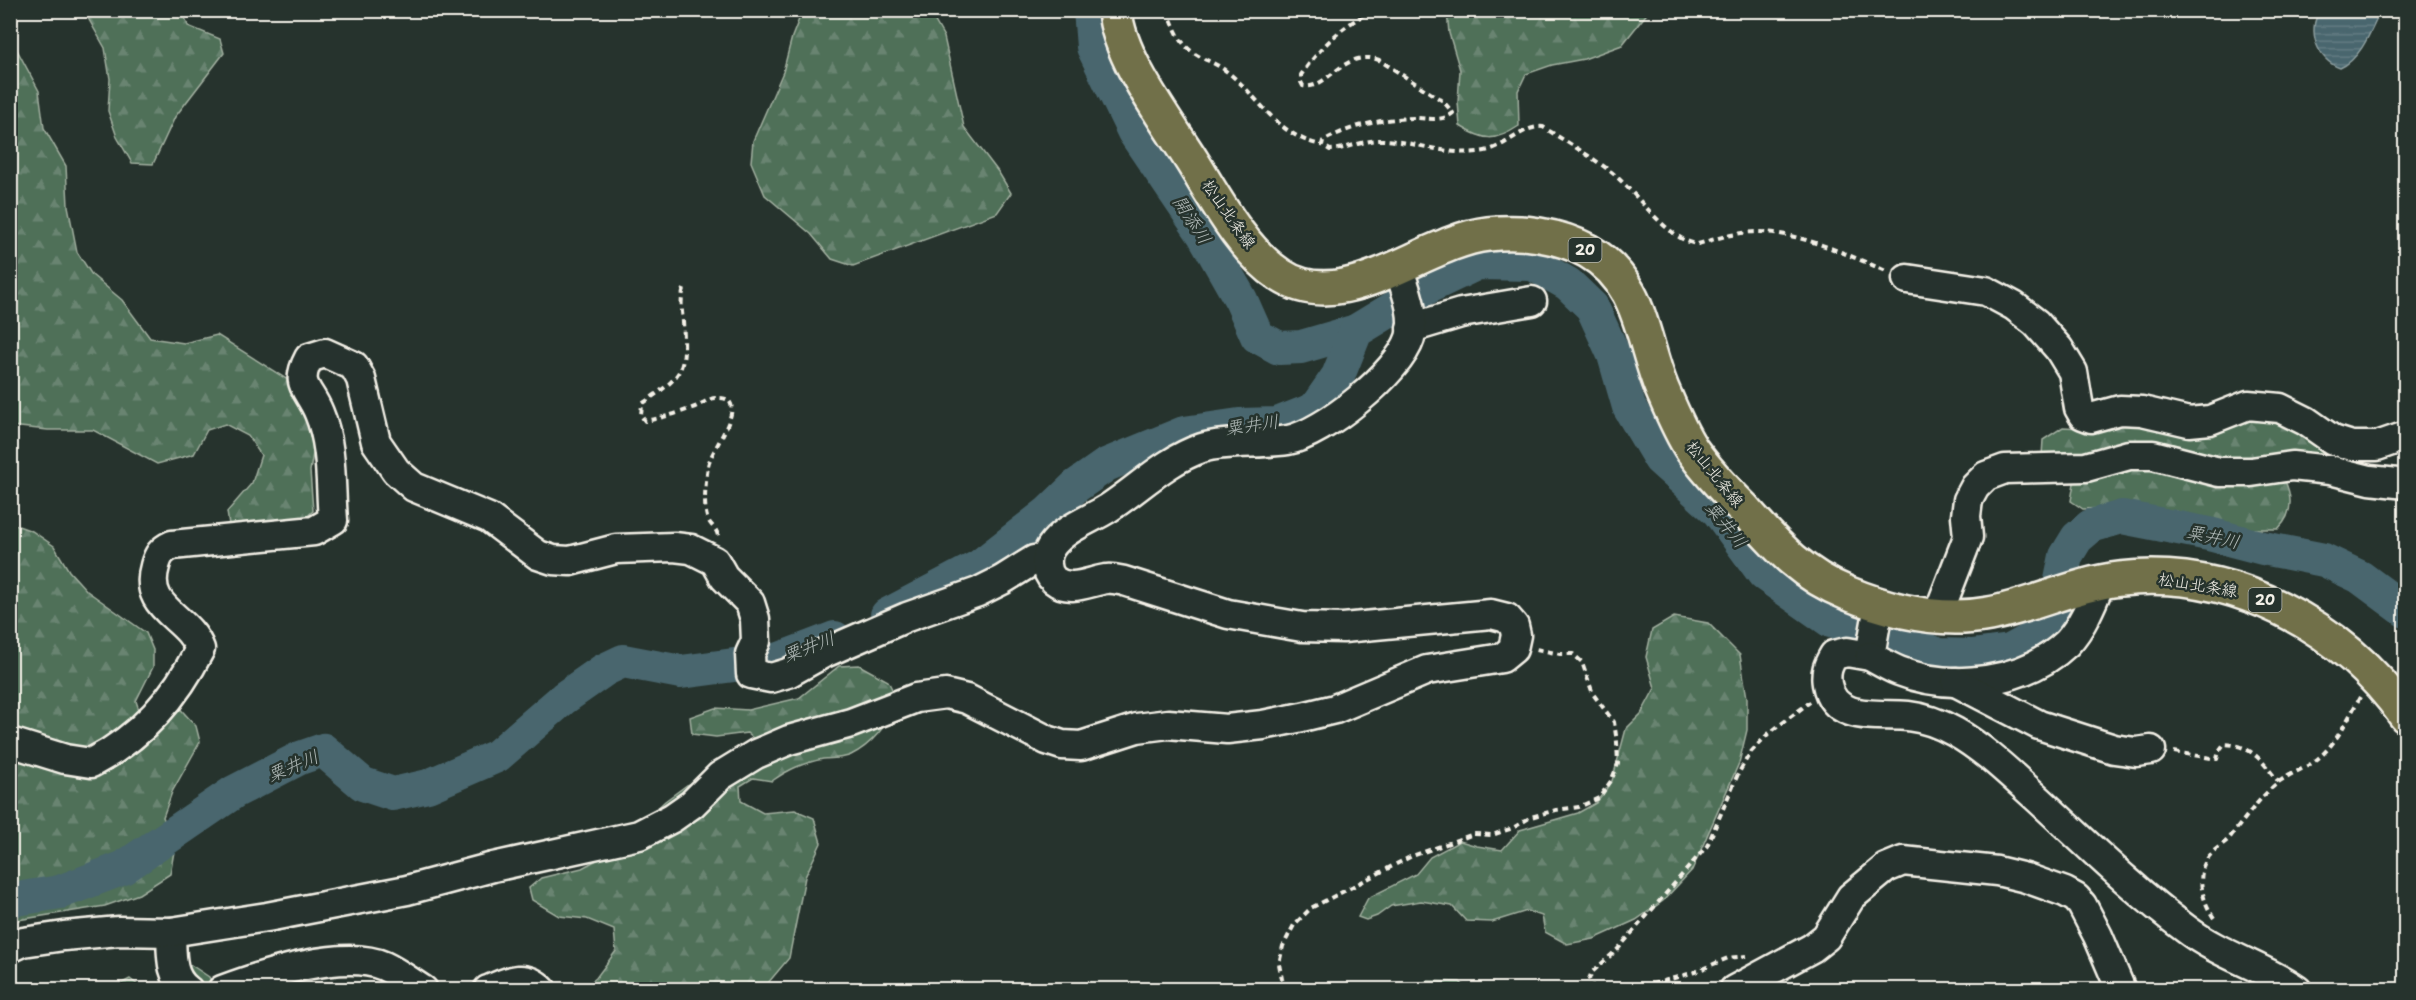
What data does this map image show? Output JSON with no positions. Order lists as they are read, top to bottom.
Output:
{
  "streets": {
    "main road": ["松山北条線", "20"]
  },
  "water": ["開添川", "粟井川"]
}
